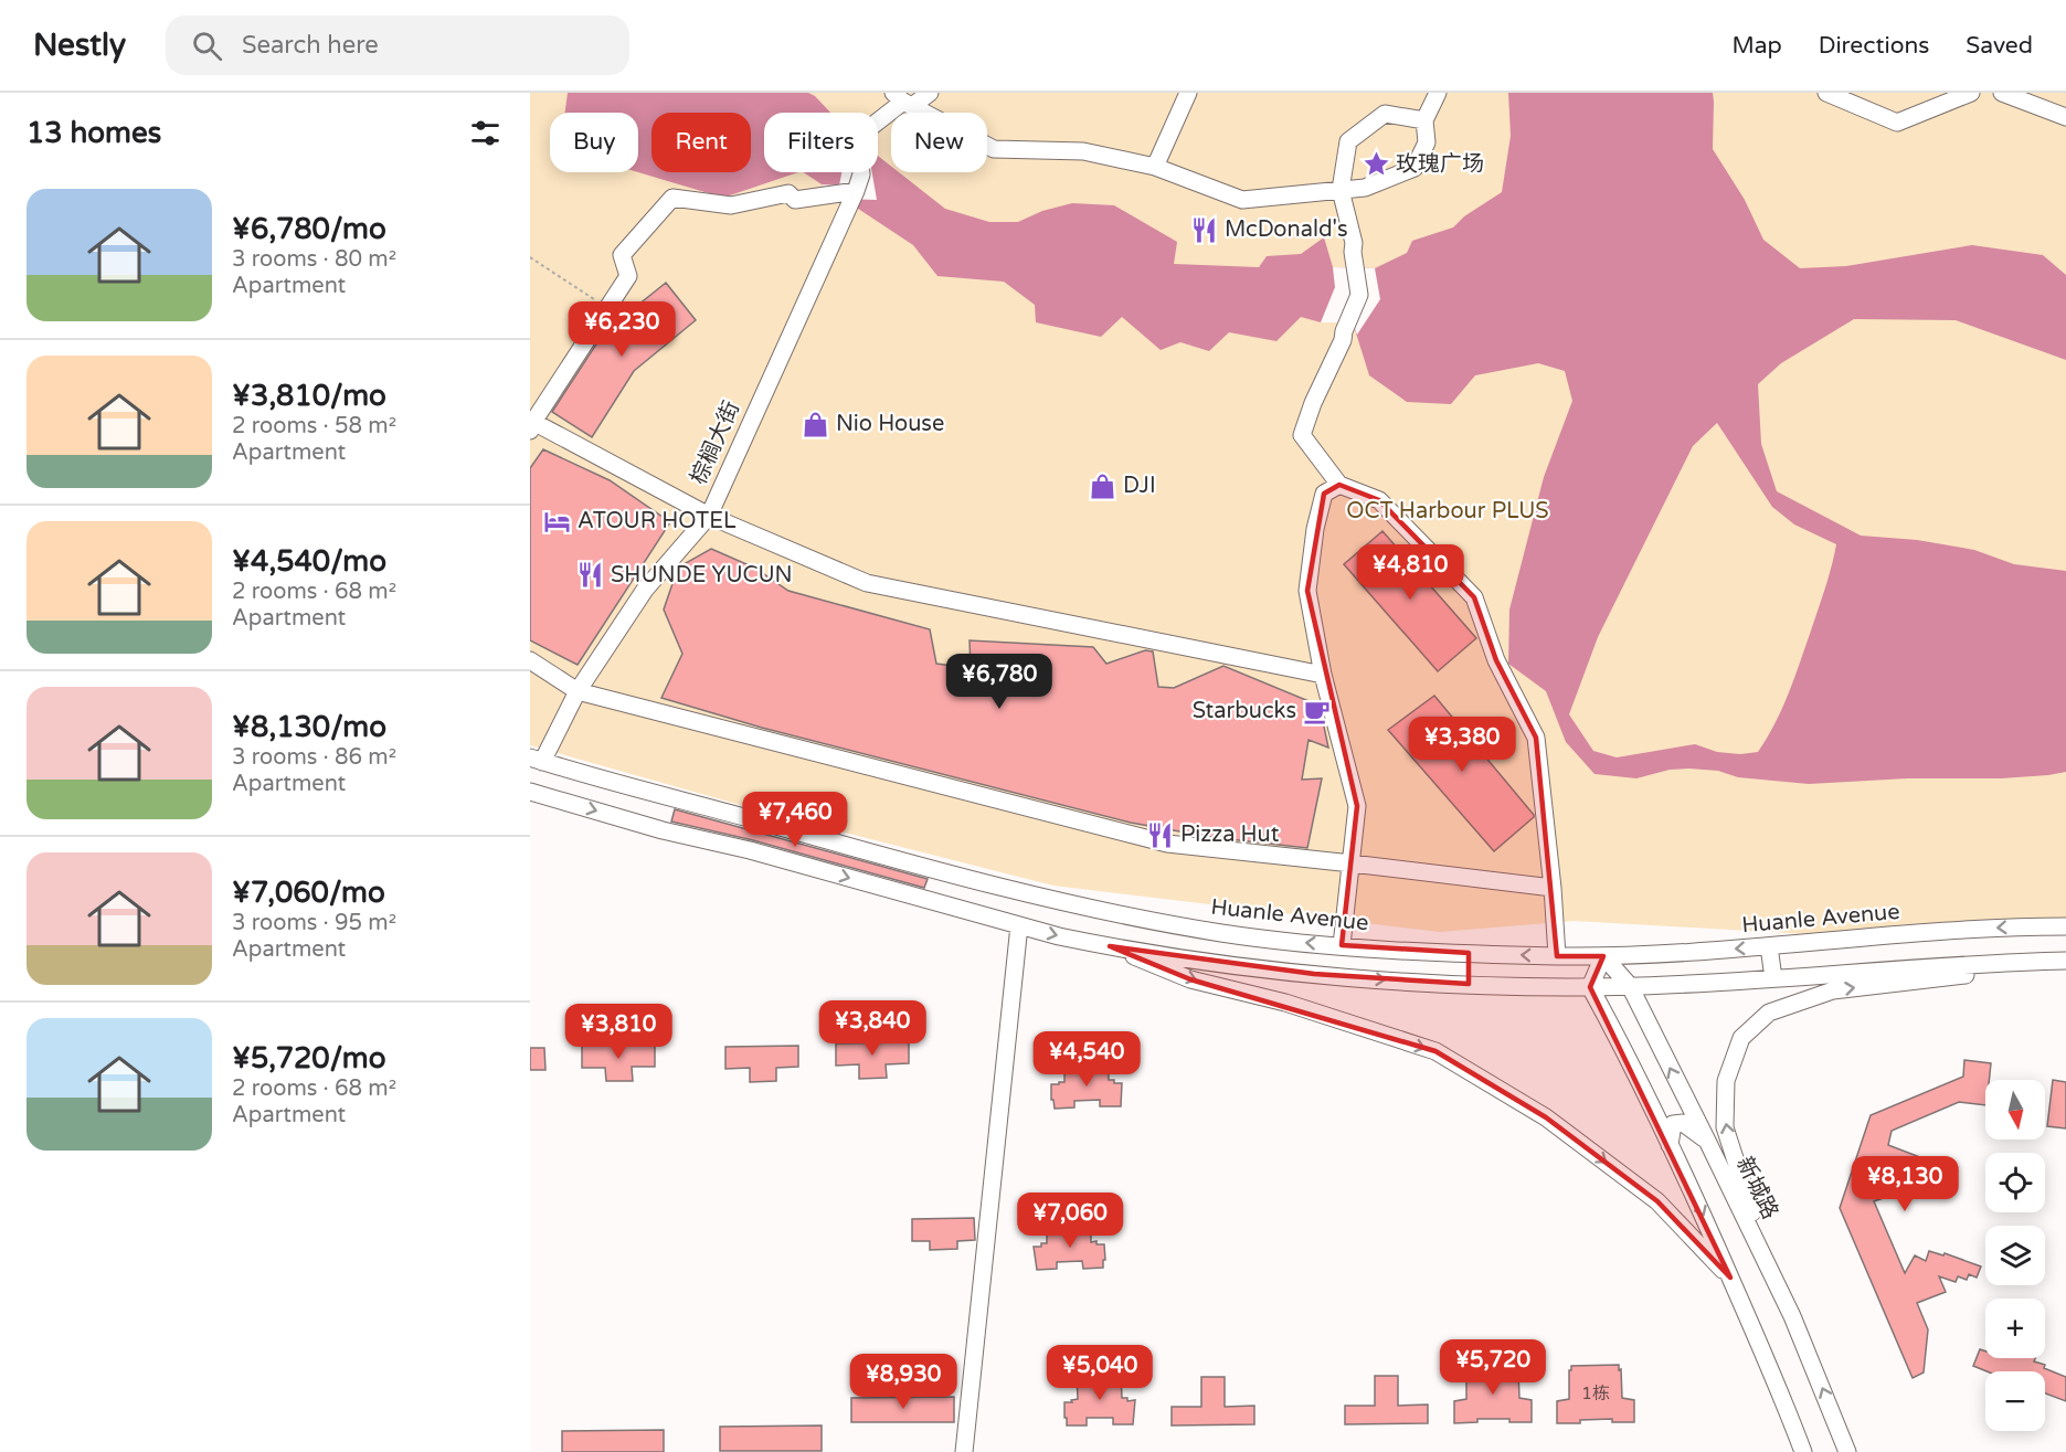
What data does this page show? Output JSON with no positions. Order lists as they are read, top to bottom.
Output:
{
  "streets": {
    "street": ["棕榈大街", "Huanle Avenue", "新城路"]
  },
  "crossings": [
    ["棕榈大街", "Huanle Avenue"],
    ["Huanle Avenue", "新城路"]
  ],
  "parks": ["OCT Harbour PLUS"],
  "places": {
    "place": ["玫瑰广场"],
    "restaurant": ["McDonald's", "SHUNDE YUCUN", "Pizza Hut"],
    "shop": ["Nio House", "DJI"],
    "hotel": ["ATOUR HOTEL"],
    "cafe": ["Starbucks"]
  },
  "house_numbers": ["1栋"],
  "north": "bottom",
  "page": {
    "header": "Nestly",
    "search": "Search here",
    "nav": ["Map", "Directions", "Saved"],
    "heading": "13 homes",
    "chip": [
      "Buy",
      "Rent",
      "Filters",
      "New"
    ],
    "list": [
      {
        "name": "¥6,780/mo",
        "note": "3 rooms · 80 m² · Apartment"
      },
      {
        "name": "¥3,810/mo",
        "note": "2 rooms · 58 m² · Apartment"
      },
      {
        "name": "¥4,540/mo",
        "note": "2 rooms · 68 m² · Apartment"
      },
      {
        "name": "¥8,130/mo",
        "note": "3 rooms · 86 m² · Apartment"
      },
      {
        "name": "¥7,060/mo",
        "note": "3 rooms · 95 m² · Apartment"
      },
      {
        "name": "¥5,720/mo",
        "note": "2 rooms · 68 m² · Apartment"
      }
    ],
    "price": [
      "¥6,230",
      "¥4,810",
      "¥6,780",
      "¥3,380",
      "¥7,460",
      "¥3,840",
      "¥3,810",
      "¥4,540",
      "¥8,130",
      "¥7,060",
      "¥5,720",
      "¥5,040",
      "¥8,930"
    ],
    "map_buttons": ["+", "−"]
  }
}
